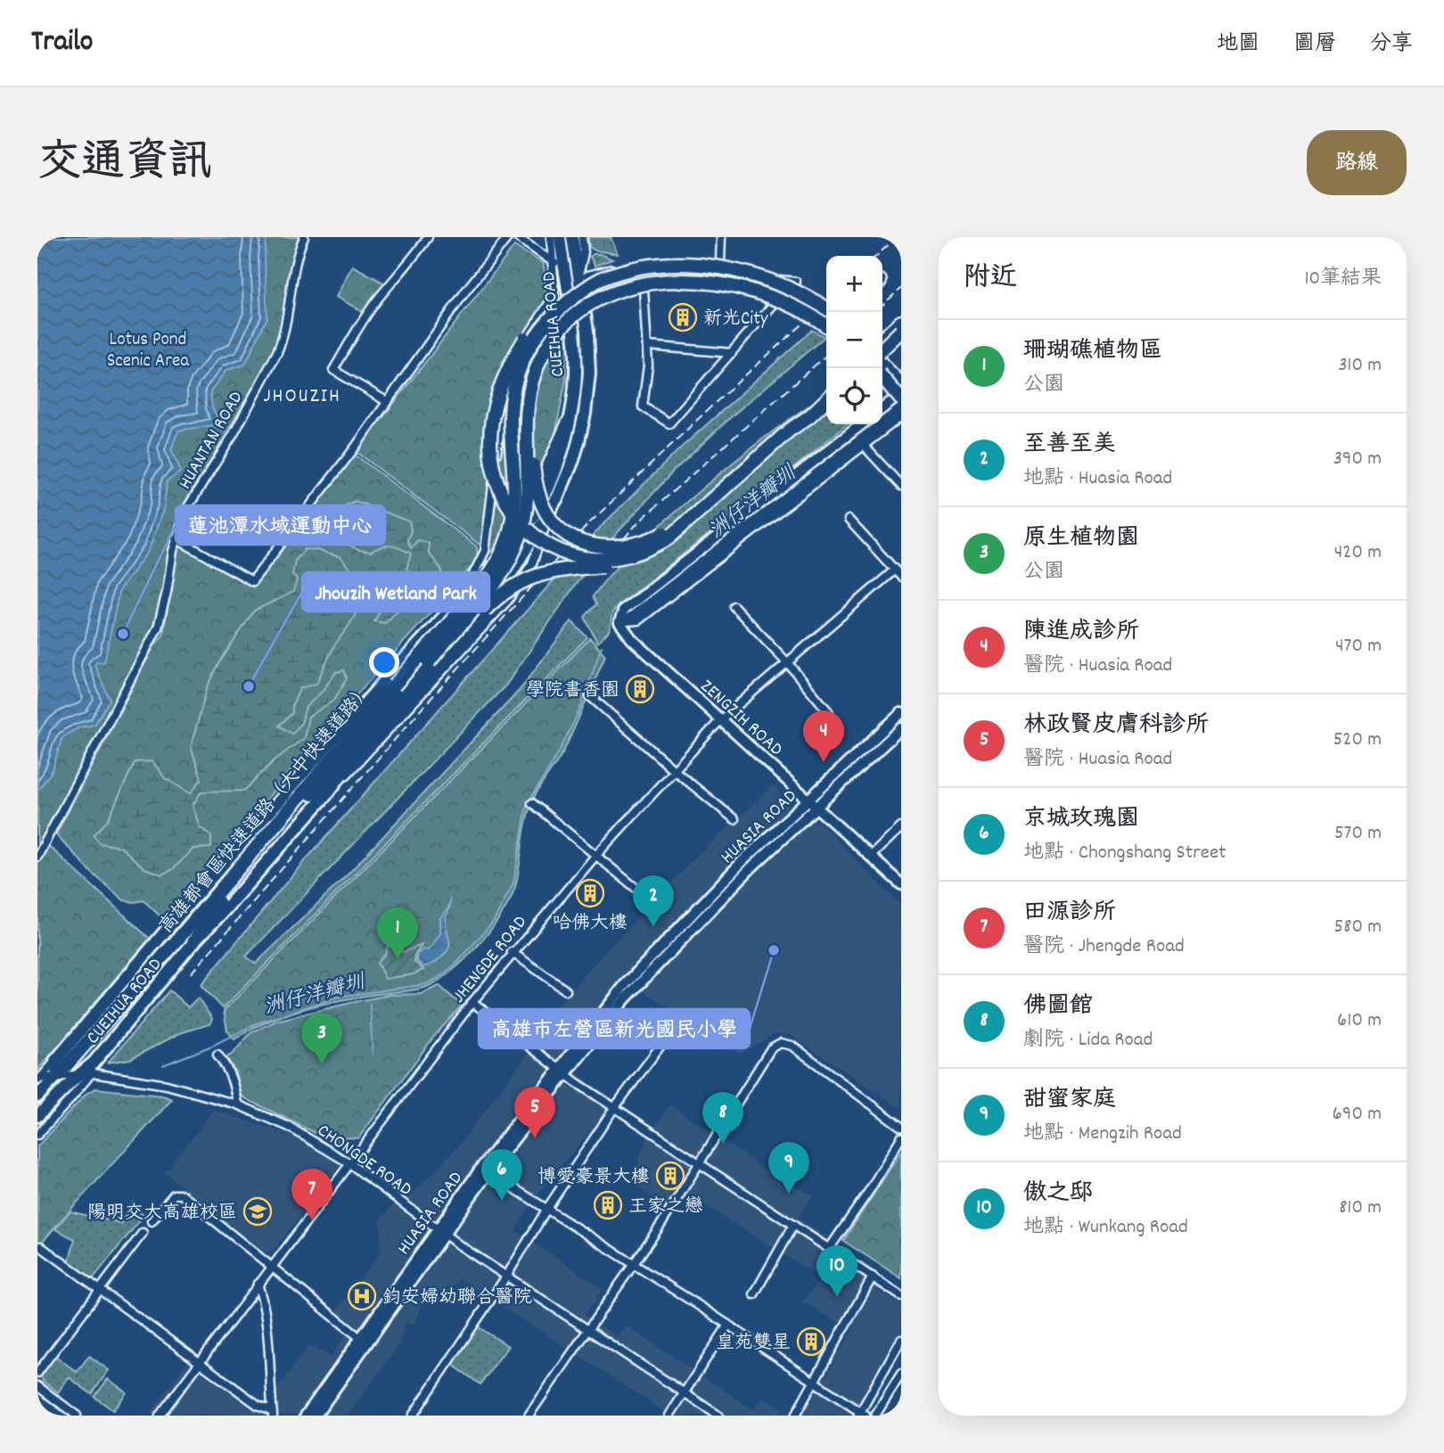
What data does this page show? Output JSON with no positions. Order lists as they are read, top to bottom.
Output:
{
  "streets": {
    "highway": ["高雄都會區快速道路（大中快速道路）"],
    "main road": ["CUEIHUA ROAD"],
    "street": [
      "HUANTAN ROAD",
      "ZENGZIH ROAD",
      "HUASIA ROAD",
      "JHENGDE ROAD",
      "CHONGDE ROAD"
    ]
  },
  "crossings": [
    ["CUEIHUA ROAD", "高雄都會區快速道路（大中快速道路）"],
    ["CUEIHUA ROAD", "CHONGDE ROAD"],
    ["ZENGZIH ROAD", "HUASIA ROAD"],
    ["ZENGZIH ROAD", "JHENGDE ROAD"],
    ["HUASIA ROAD", "CHONGDE ROAD"],
    ["JHENGDE ROAD", "CHONGDE ROAD"]
  ],
  "districts": ["JHOUZIH"],
  "water": ["洲仔洋瓣圳"],
  "parks": ["Lotus Pond Scenic Area"],
  "places": {
    "building": [
      "新光City",
      "學院書香園",
      "哈佛大樓",
      "博愛豪景大樓",
      "王家之戀",
      "皇苑雙星"
    ],
    "other": ["蓮池潭水域運動中心", "Jhouzih Wetland Park", "高雄市左營區新光國民小學"],
    "school or university": ["陽明交大高雄校區"],
    "hospital": ["鈞安婦幼聯合醫院"]
  },
  "page": {
    "header": "Trailo",
    "nav": ["地圖", "圖層", "分享"],
    "title": "交通資訊",
    "buttons": "路線",
    "heading": ["附近", "10筆結果"],
    "map_buttons": ["+", "−"],
    "list": [
      {
        "mark": "1",
        "name": "珊瑚礁植物區",
        "note": "公園",
        "value": "310 m"
      },
      {
        "mark": "2",
        "name": "至善至美",
        "note": "地點 · Huasia Road",
        "value": "390 m"
      },
      {
        "mark": "3",
        "name": "原生植物園",
        "note": "公園",
        "value": "420 m"
      },
      {
        "mark": "4",
        "name": "陳進成診所",
        "note": "醫院 · Huasia Road",
        "value": "470 m"
      },
      {
        "mark": "5",
        "name": "林政賢皮膚科診所",
        "note": "醫院 · Huasia Road",
        "value": "520 m"
      },
      {
        "mark": "6",
        "name": "京城玫瑰園",
        "note": "地點 · Chongshang Street",
        "value": "570 m"
      },
      {
        "mark": "7",
        "name": "田源診所",
        "note": "醫院 · Jhengde Road",
        "value": "580 m"
      },
      {
        "mark": "8",
        "name": "佛圖館",
        "note": "劇院 · Lida Road",
        "value": "610 m"
      },
      {
        "mark": "9",
        "name": "甜蜜家庭",
        "note": "地點 · Mengzih Road",
        "value": "690 m"
      },
      {
        "mark": "10",
        "name": "傲之邸",
        "note": "地點 · Wunkang Road",
        "value": "810 m"
      }
    ],
    "pins": [
      "4",
      "2",
      "1",
      "3",
      "5",
      "8",
      "9",
      "6",
      "7",
      "10"
    ]
  }
}
